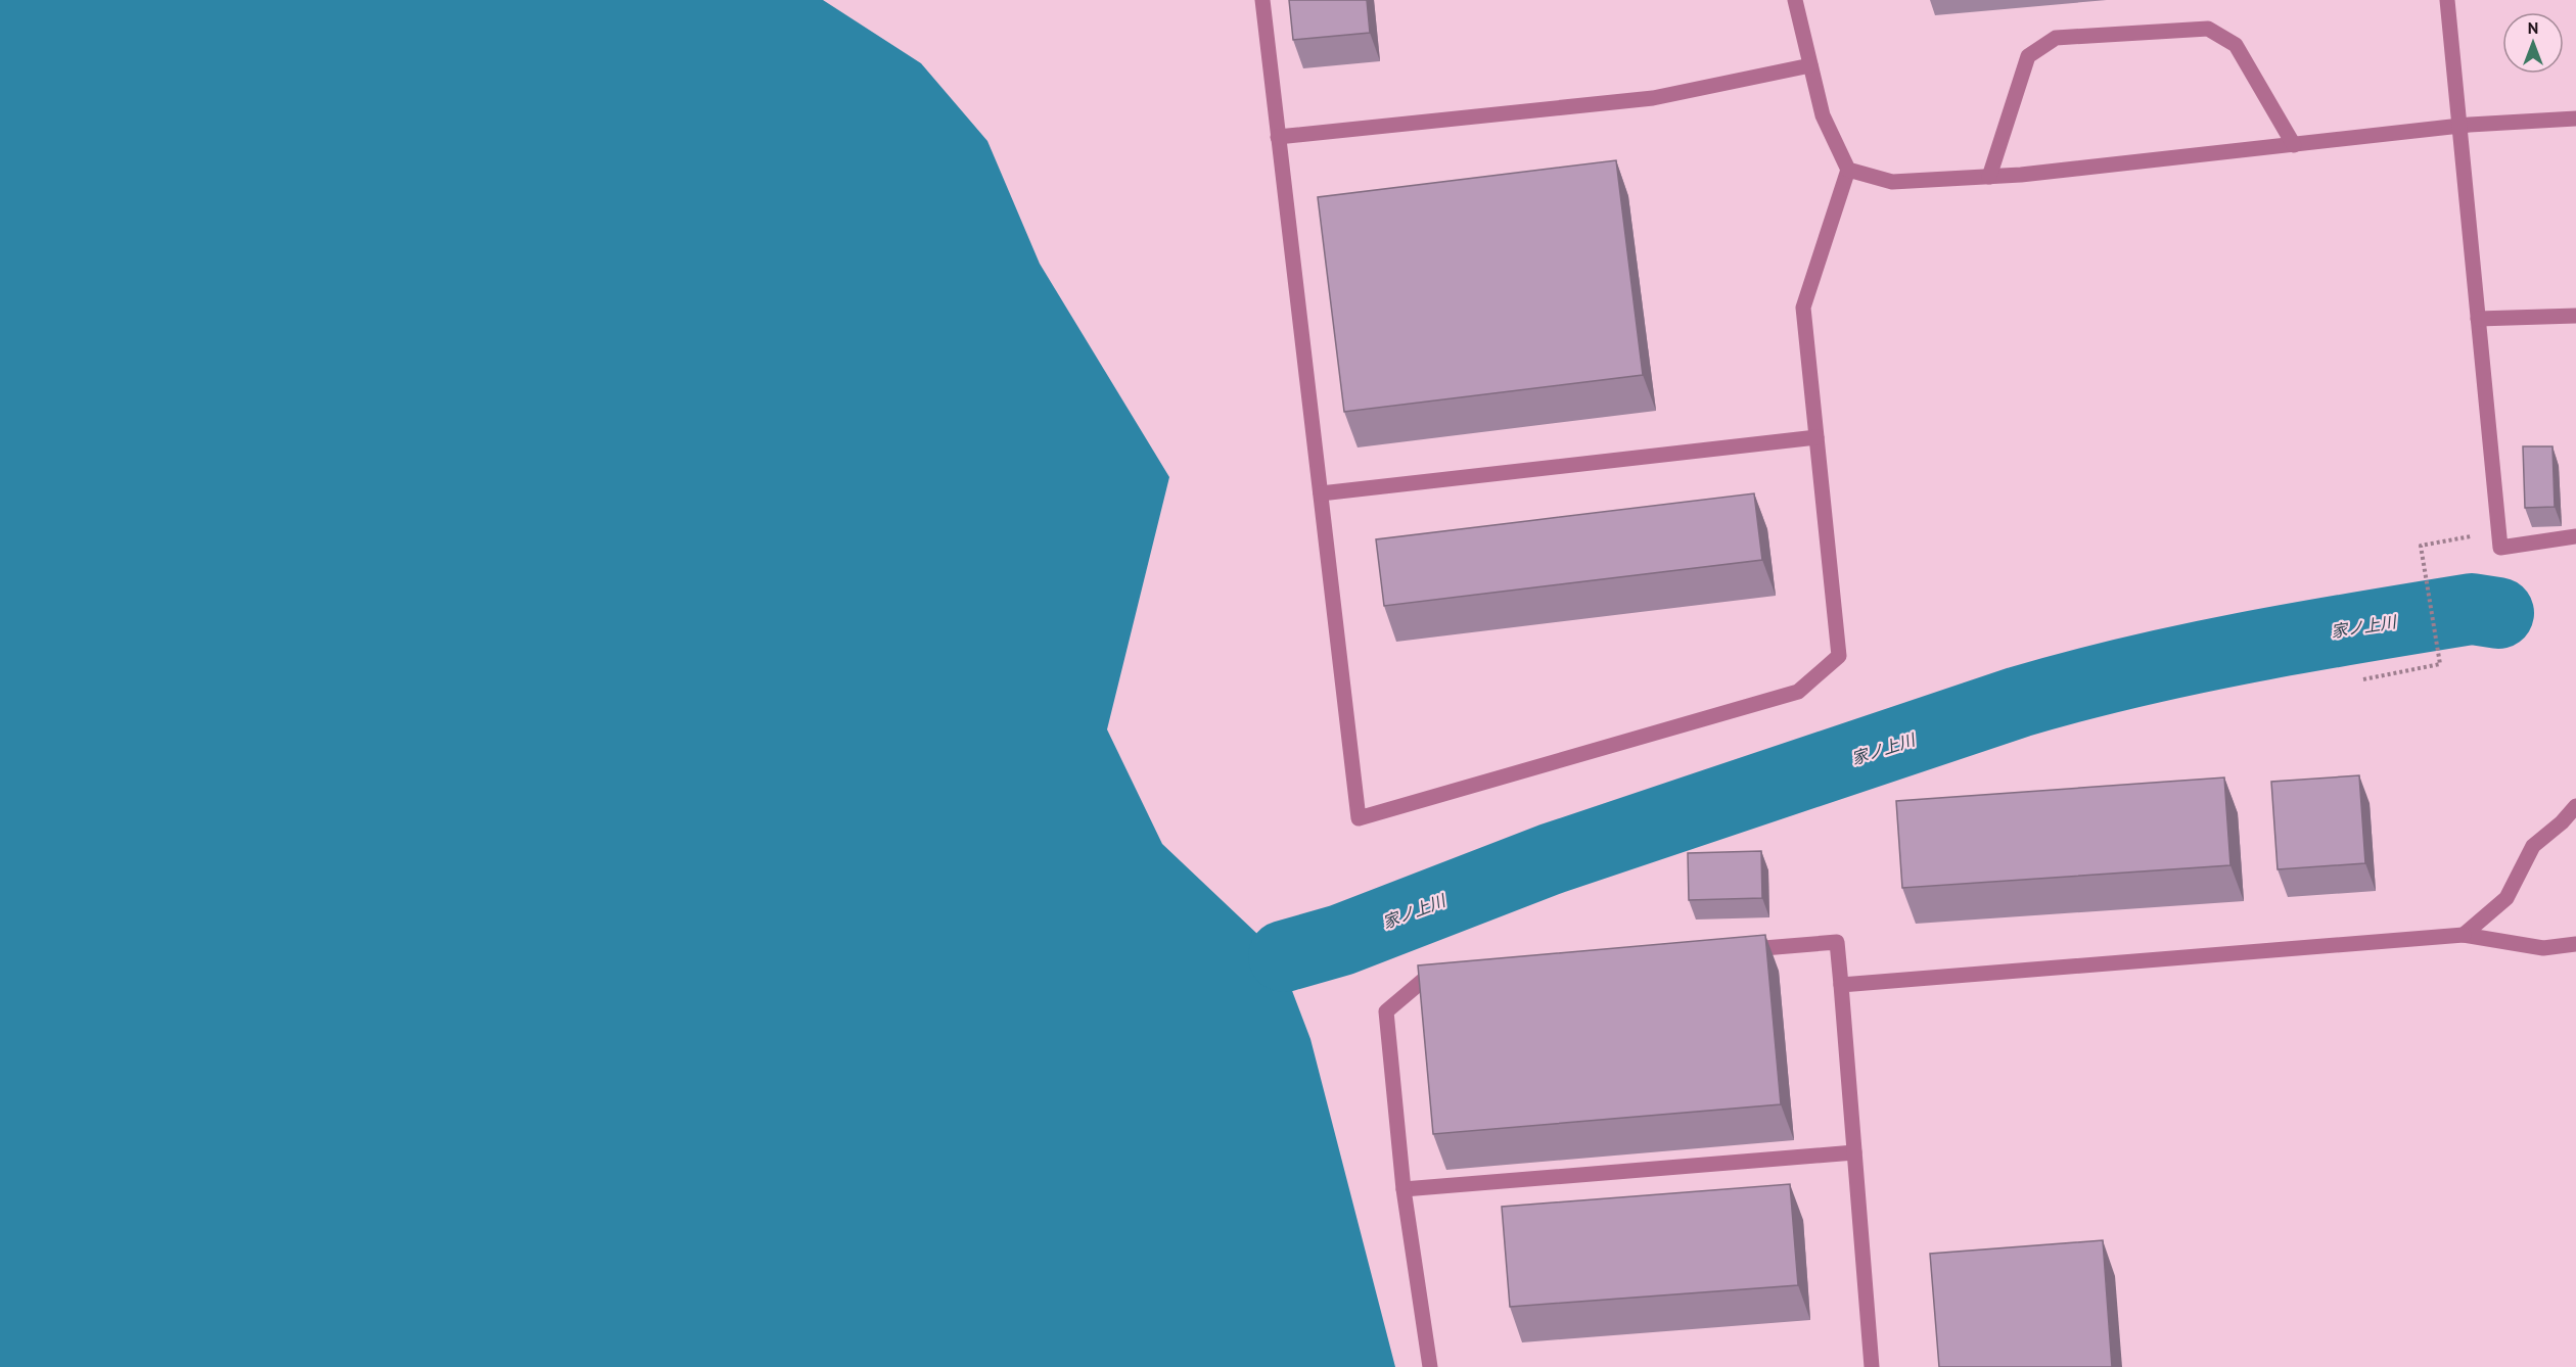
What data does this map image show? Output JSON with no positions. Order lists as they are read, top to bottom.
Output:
{
  "water": ["家ノ上川"],
  "north": "top"
}
